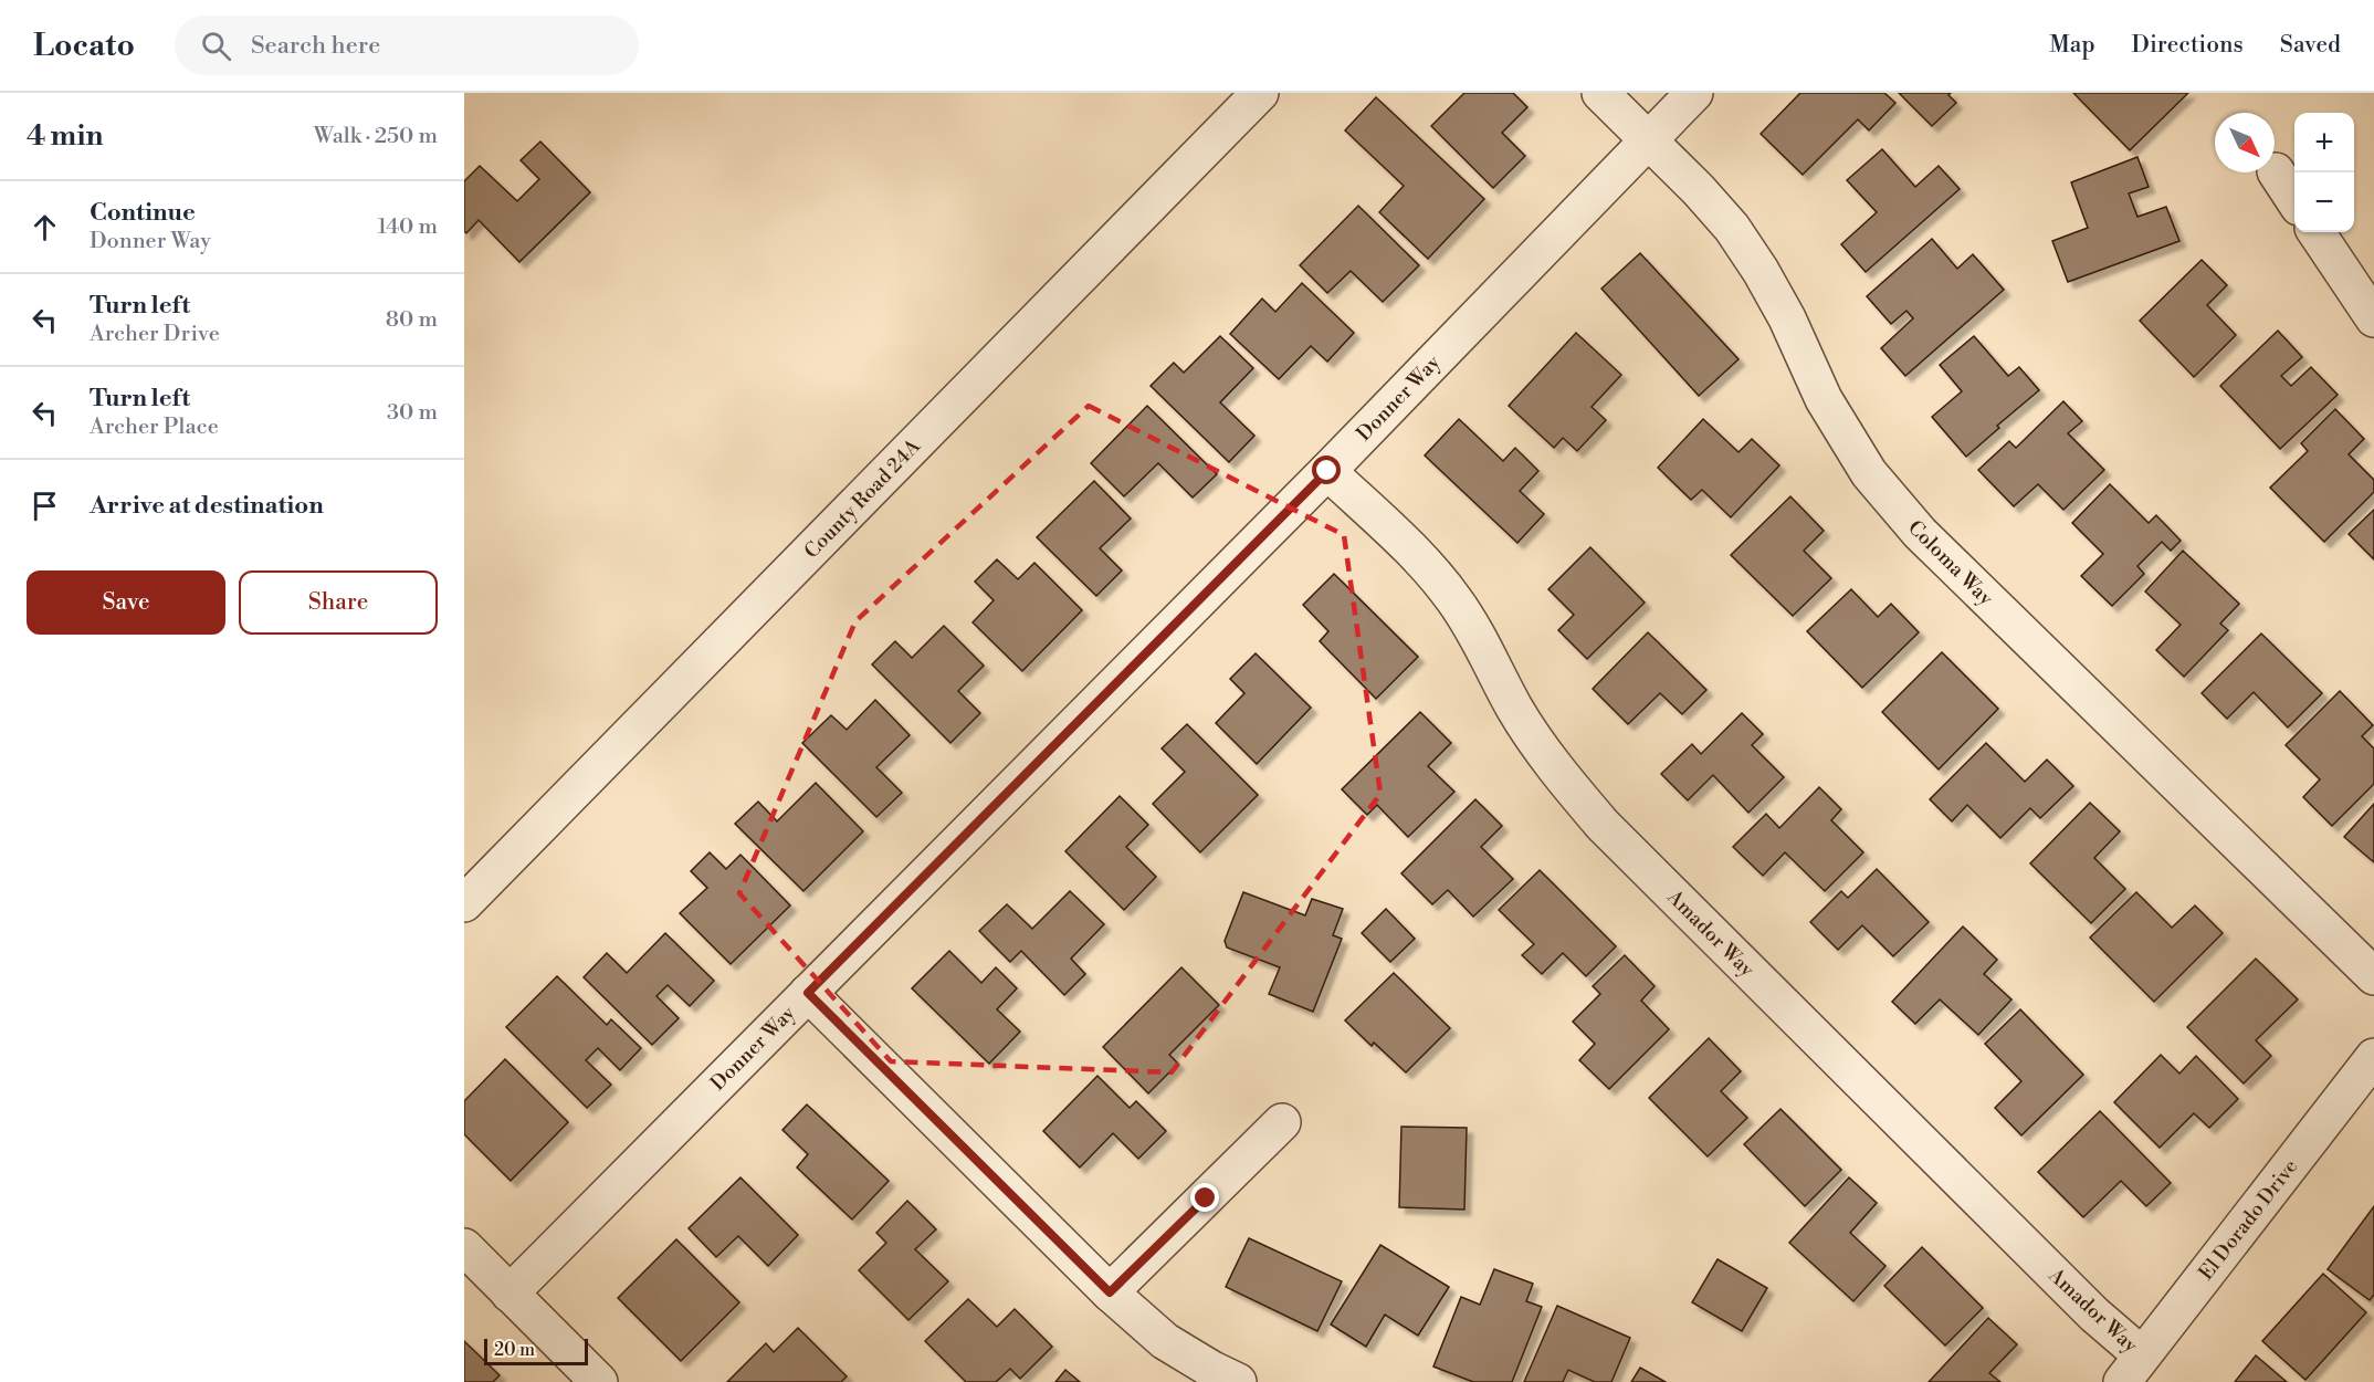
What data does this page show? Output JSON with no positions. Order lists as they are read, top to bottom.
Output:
{
  "streets": {
    "street": [
      "Donner Way",
      "County Road 24A",
      "Coloma Way",
      "Amador Way",
      "El Dorado Drive"
    ]
  },
  "crossings": [
    ["Donner Way", "Coloma Way"],
    ["Donner Way", "Amador Way"],
    ["Amador Way", "El Dorado Drive"]
  ],
  "scale_bar": "20 m",
  "north": "bottom right",
  "page": {
    "header": "Locato",
    "search": "Search here",
    "nav": ["Map", "Directions", "Saved"],
    "heading": ["4 min", "Walk · 250 m"],
    "map_buttons": ["+", "−"],
    "list": [
      ["Continue", "Donner Way", "140 m"],
      ["Turn left", "Archer Drive", "80 m"],
      ["Turn left", "Archer Place", "30 m"],
      "Arrive at destination"
    ],
    "buttons": ["Save", "Share"],
    "scale": "20 m"
  }
}
